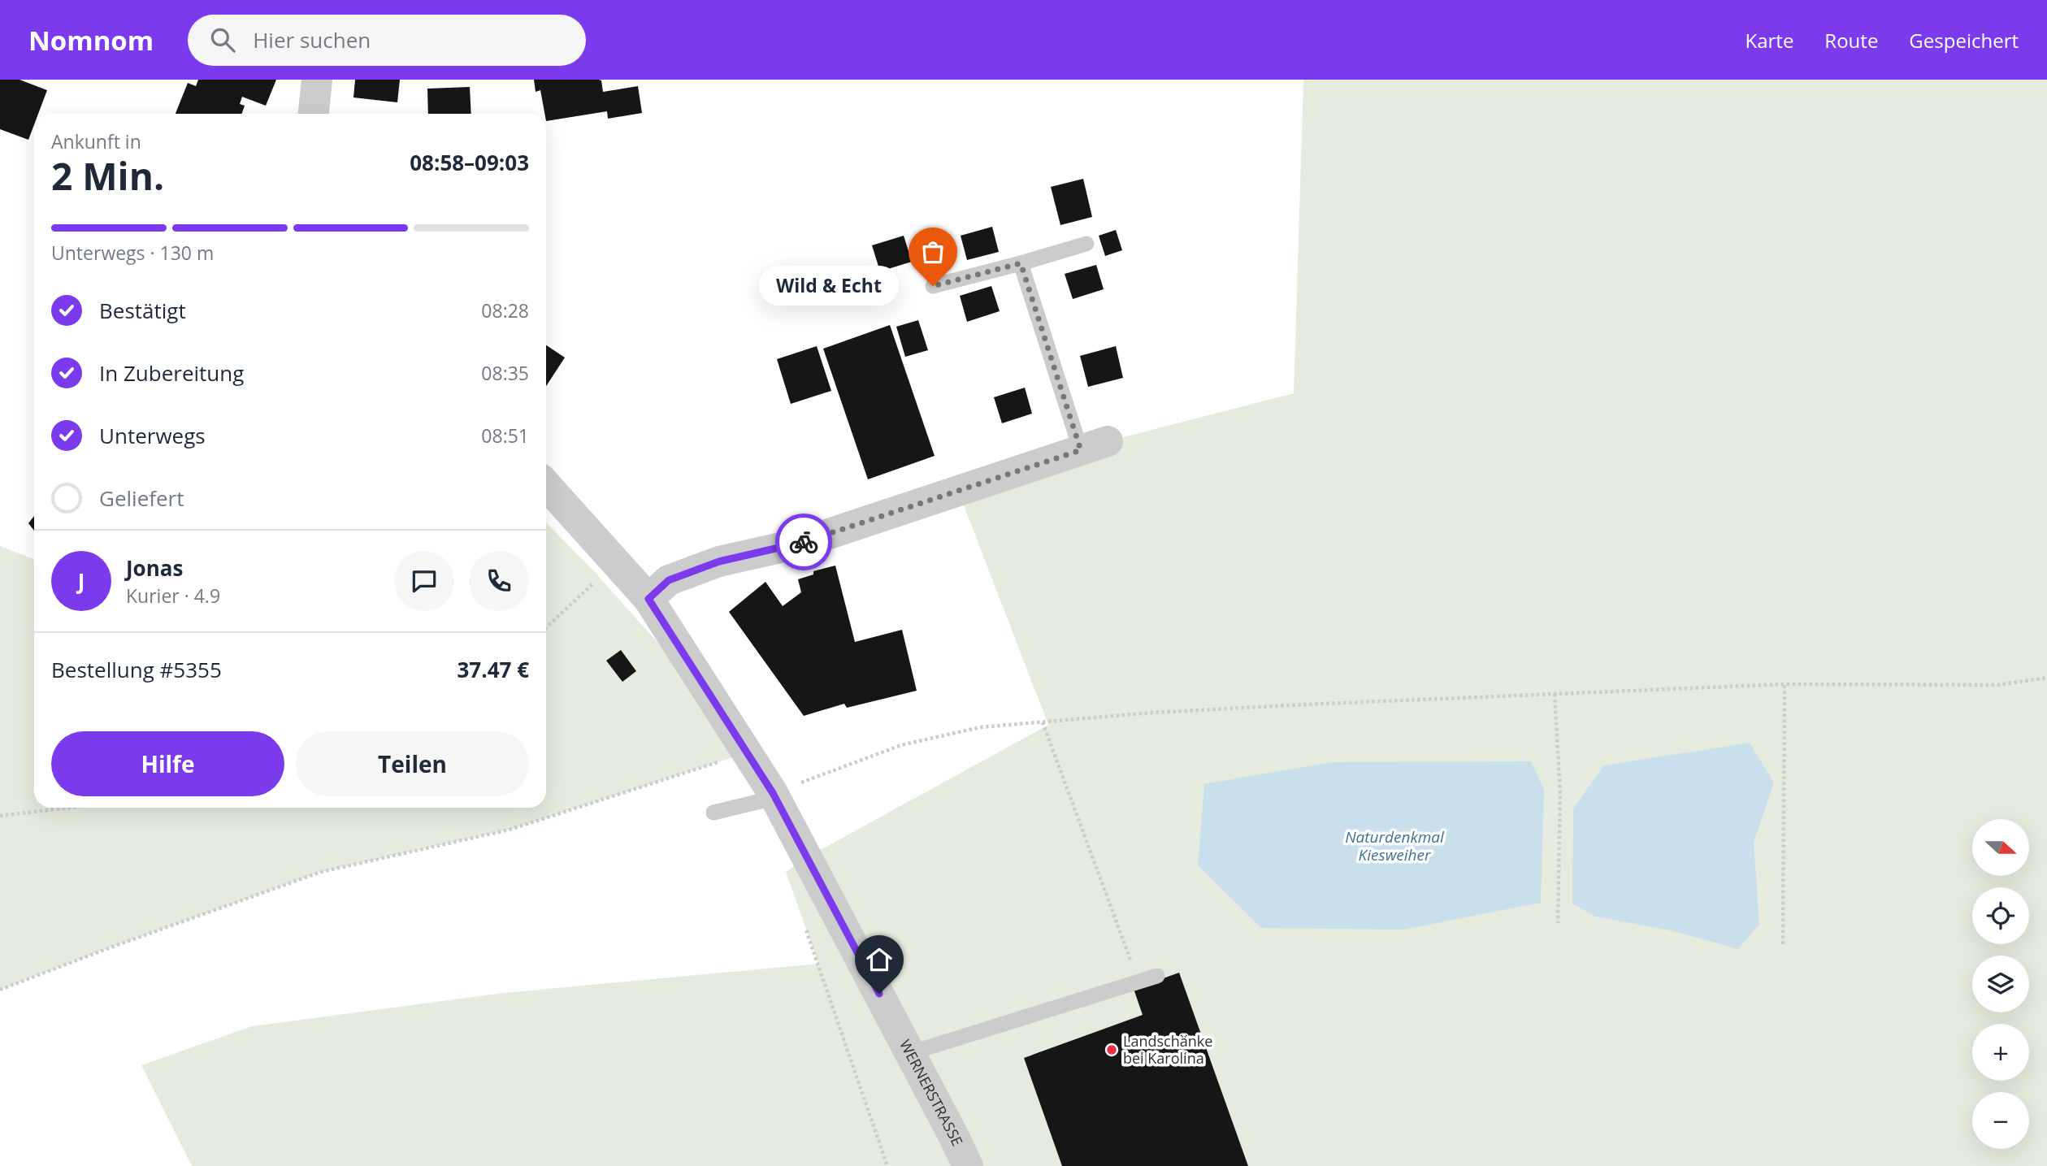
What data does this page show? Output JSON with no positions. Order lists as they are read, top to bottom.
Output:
{
  "streets": {
    "street": ["WERNERSTRASSE"]
  },
  "water": ["Naturdenkmal Kiesweiher"],
  "places": ["Wild & Echt", "Landschänke bei Karolina"],
  "north": "right",
  "page": {
    "header": "Nomnom",
    "search": "Hier suchen",
    "nav": ["Karte", "Route", "Gespeichert"],
    "heading": ["2 Min.", "Ankunft in", "08:58–09:03"],
    "panel": [
      "Jonas",
      "Kurier · 4.9",
      "Bestellung #5355",
      "37.47 €"
    ],
    "bar": "Unterwegs · 130 m",
    "bubble": "Wild & Echt",
    "list": [
      ["Bestätigt", "08:28"],
      ["In Zubereitung", "08:35"],
      ["Unterwegs", "08:51"],
      "Geliefert"
    ],
    "round": "J",
    "buttons": ["Hilfe", "Teilen"],
    "map_buttons": ["+", "−"]
  }
}
